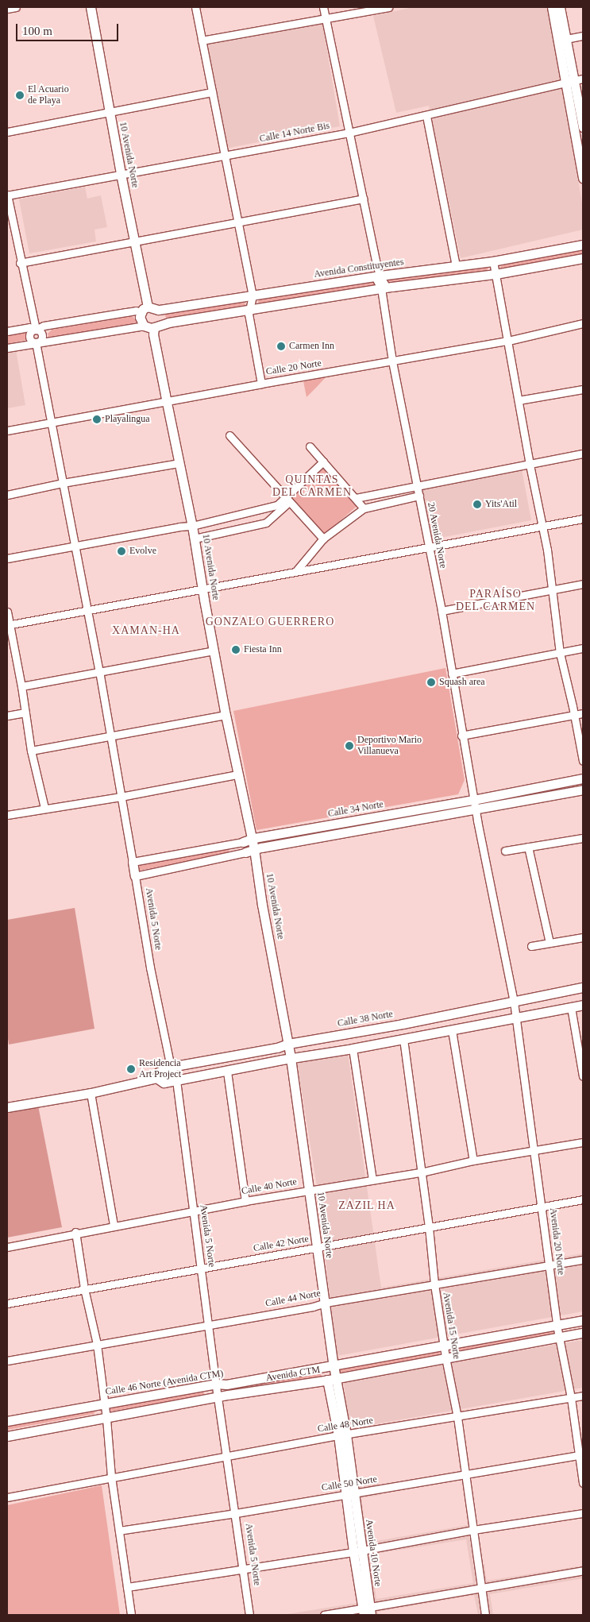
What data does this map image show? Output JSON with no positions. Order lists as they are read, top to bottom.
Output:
{
  "streets": {
    "main road": [
      "10 Avenida Norte",
      "Avenida Constituyentes",
      "Calle 34 Norte",
      "Avenida 5 Norte",
      "Calle 38 Norte",
      "Avenida CTM",
      "Calle 46 Norte (Avenida CTM)",
      "Avenida 10 Norte"
    ],
    "street": [
      "Calle 14 Norte Bis",
      "Calle 20 Norte",
      "20 Avenida Norte",
      "Calle 40 Norte",
      "Avenida 20 Norte",
      "Calle 42 Norte",
      "Calle 44 Norte",
      "Avenida 15 Norte",
      "Calle 48 Norte",
      "Calle 50 Norte"
    ]
  },
  "crossings": [
    ["Calle 14 Norte Bis", "10 Avenida Norte"],
    ["Calle 14 Norte Bis", "20 Avenida Norte"],
    ["10 Avenida Norte", "Avenida Constituyentes"],
    ["10 Avenida Norte", "Calle 20 Norte"],
    ["10 Avenida Norte", "Calle 34 Norte"],
    ["10 Avenida Norte", "Calle 38 Norte"],
    ["10 Avenida Norte", "Calle 40 Norte"],
    ["10 Avenida Norte", "Calle 42 Norte"],
    ["10 Avenida Norte", "Calle 44 Norte"],
    ["10 Avenida Norte", "Avenida CTM"],
    ["10 Avenida Norte", "Calle 46 Norte (Avenida CTM)"],
    ["10 Avenida Norte", "Calle 48 Norte"],
    ["10 Avenida Norte", "Calle 50 Norte"],
    ["10 Avenida Norte", "Avenida 10 Norte"],
    ["Avenida Constituyentes", "20 Avenida Norte"],
    ["Calle 20 Norte", "20 Avenida Norte"],
    ["20 Avenida Norte", "Calle 34 Norte"],
    ["Calle 34 Norte", "Avenida 5 Norte"],
    ["Avenida 5 Norte", "Calle 38 Norte"],
    ["Avenida 5 Norte", "Calle 40 Norte"],
    ["Avenida 5 Norte", "Calle 42 Norte"],
    ["Avenida 5 Norte", "Calle 44 Norte"],
    ["Avenida 5 Norte", "Avenida CTM"],
    ["Avenida 5 Norte", "Calle 46 Norte (Avenida CTM)"],
    ["Avenida 5 Norte", "Calle 48 Norte"],
    ["Avenida 5 Norte", "Calle 50 Norte"],
    ["Calle 38 Norte", "Avenida 20 Norte"],
    ["Calle 38 Norte", "Avenida 15 Norte"],
    ["Calle 40 Norte", "Avenida 20 Norte"],
    ["Calle 40 Norte", "Avenida 15 Norte"],
    ["Avenida 20 Norte", "Calle 42 Norte"],
    ["Avenida 20 Norte", "Calle 44 Norte"],
    ["Avenida 20 Norte", "Avenida CTM"],
    ["Avenida 20 Norte", "Calle 48 Norte"],
    ["Avenida 20 Norte", "Calle 50 Norte"],
    ["Calle 42 Norte", "Avenida 15 Norte"],
    ["Calle 44 Norte", "Avenida 15 Norte"],
    ["Avenida 15 Norte", "Avenida CTM"],
    ["Avenida 15 Norte", "Calle 48 Norte"],
    ["Avenida 15 Norte", "Calle 50 Norte"],
    ["Avenida CTM", "Calle 46 Norte (Avenida CTM)"],
    ["Calle 50 Norte", "Avenida 10 Norte"]
  ],
  "districts": [
    "QUINTAS DEL CARMEN",
    "PARAÍSO DEL CARMEN",
    "GONZALO GUERRERO",
    "XAMAN-HA",
    "ZAZIL HA"
  ],
  "places": [
    "El Acuario de Playa",
    "Carmen Inn",
    "Playalingua",
    "Yits'Atil",
    "Evolve",
    "Fiesta Inn",
    "Squash area",
    "Deportivo Mario Villanueva",
    "Residencia Art Project"
  ],
  "scale_bar": "100 m"
}
